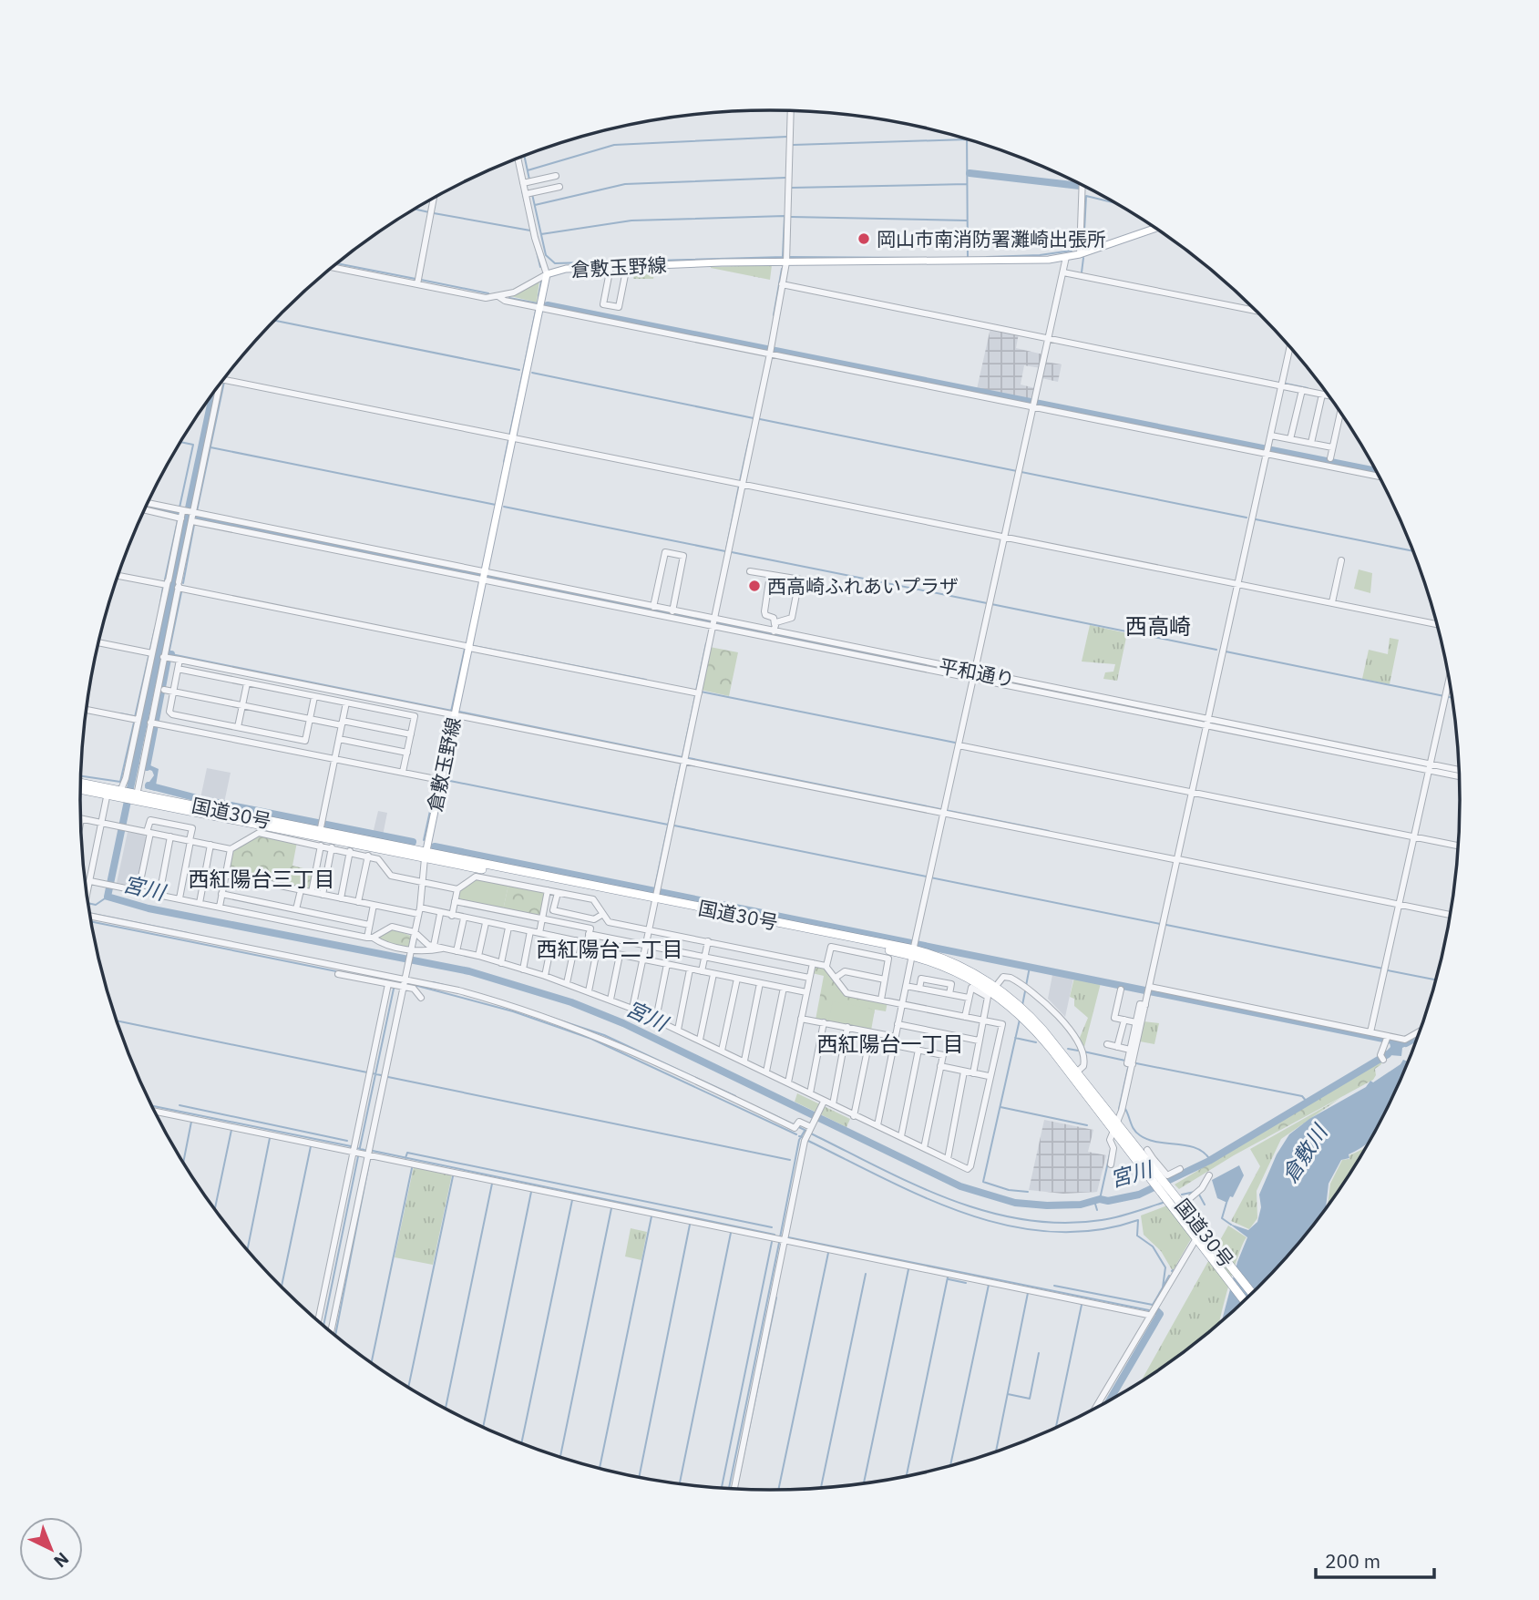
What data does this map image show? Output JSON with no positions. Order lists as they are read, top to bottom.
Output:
{
  "streets": {
    "highway": ["国道30号"],
    "main road": ["倉敷玉野線"],
    "street": ["平和通り"]
  },
  "crossings": [
    ["倉敷玉野線", "平和通り"],
    ["倉敷玉野線", "国道30号"]
  ],
  "districts": [
    "西高崎",
    "西紅陽台三丁目",
    "西紅陽台二丁目",
    "西紅陽台一丁目"
  ],
  "water": ["宮川", "倉敷川"],
  "places": ["岡山市南消防署灘崎出張所", "西高崎ふれあいプラザ"],
  "scale_bar": "200 m",
  "north": "bottom right"
}
